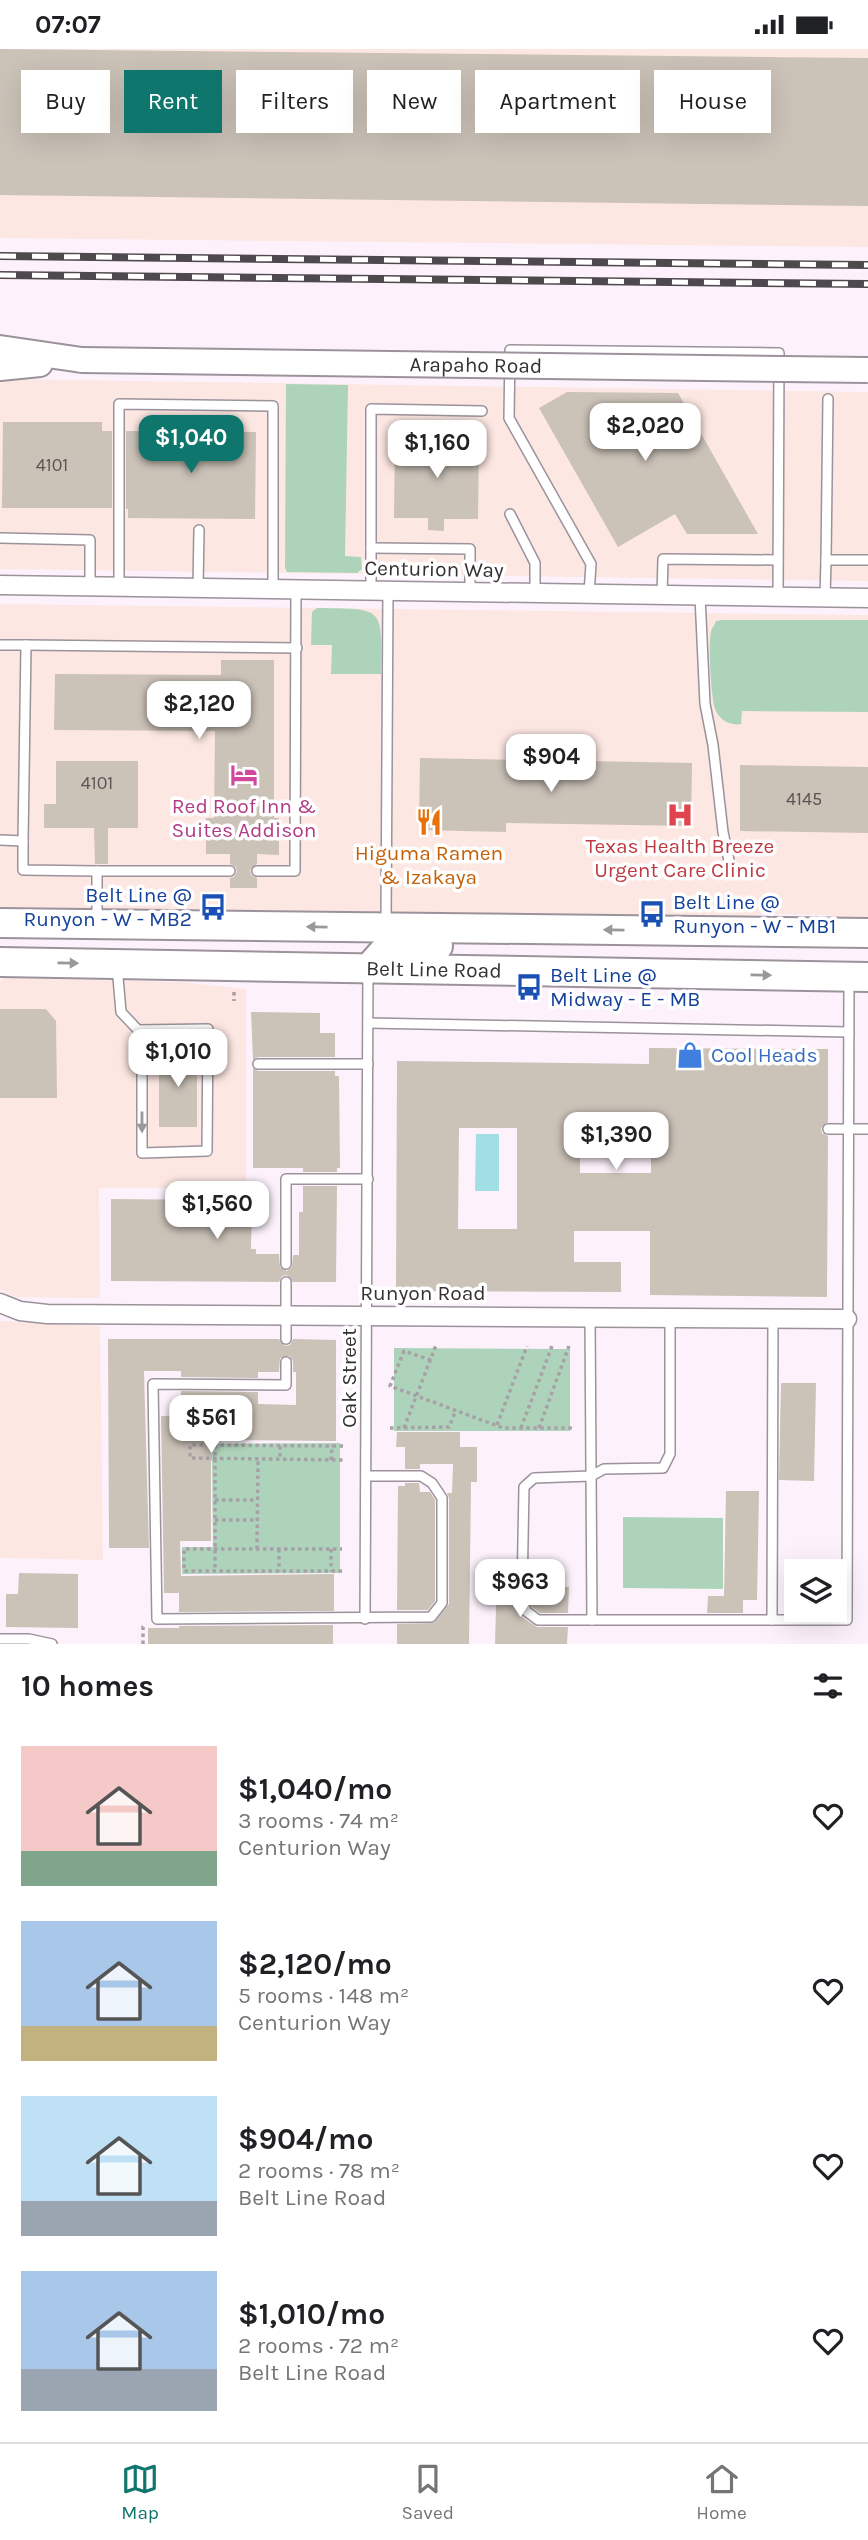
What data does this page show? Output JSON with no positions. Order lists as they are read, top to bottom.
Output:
{
  "streets": {
    "main road": ["Arapaho Road", "Belt Line Road"],
    "street": ["Centurion Way", "Runyon Road"],
    "lane": ["Oak Street"]
  },
  "crossings": [
    ["Belt Line Road", "Oak Street"],
    ["Runyon Road", "Oak Street"]
  ],
  "places": {
    "hotel": ["Red Roof Inn & Suites Addison"],
    "hospital": ["Texas Health Breeze Urgent Care Clinic"],
    "restaurant": ["Higuma Ramen & Izakaya"],
    "bus stop": ["Belt Line @ Runyon - W - MB2", "Belt Line @ Runyon - W - MB1", "Belt Line @ Midway - E - MB"],
    "shop": ["Cool Heads"]
  },
  "house_numbers": ["4101", "4101", "4145"],
  "page": {
    "status": "07:07",
    "chip": [
      "Buy",
      "Rent",
      "Filters",
      "New",
      "Apartment",
      "House"
    ],
    "price": [
      "$2,020",
      "$1,040",
      "$1,160",
      "$2,120",
      "$904",
      "$1,010",
      "$1,390",
      "$1,560",
      "$561",
      "$963"
    ],
    "heading": "10 homes",
    "list": [
      {
        "name": "$1,040/mo",
        "note": "3 rooms · 74 m² · Centurion Way"
      },
      {
        "name": "$2,120/mo",
        "note": "5 rooms · 148 m² · Centurion Way"
      },
      {
        "name": "$904/mo",
        "note": "2 rooms · 78 m² · Belt Line Road"
      },
      {
        "name": "$1,010/mo",
        "note": "2 rooms · 72 m² · Belt Line Road"
      }
    ],
    "tabs": ["Map", "Saved", "Home"]
  }
}
